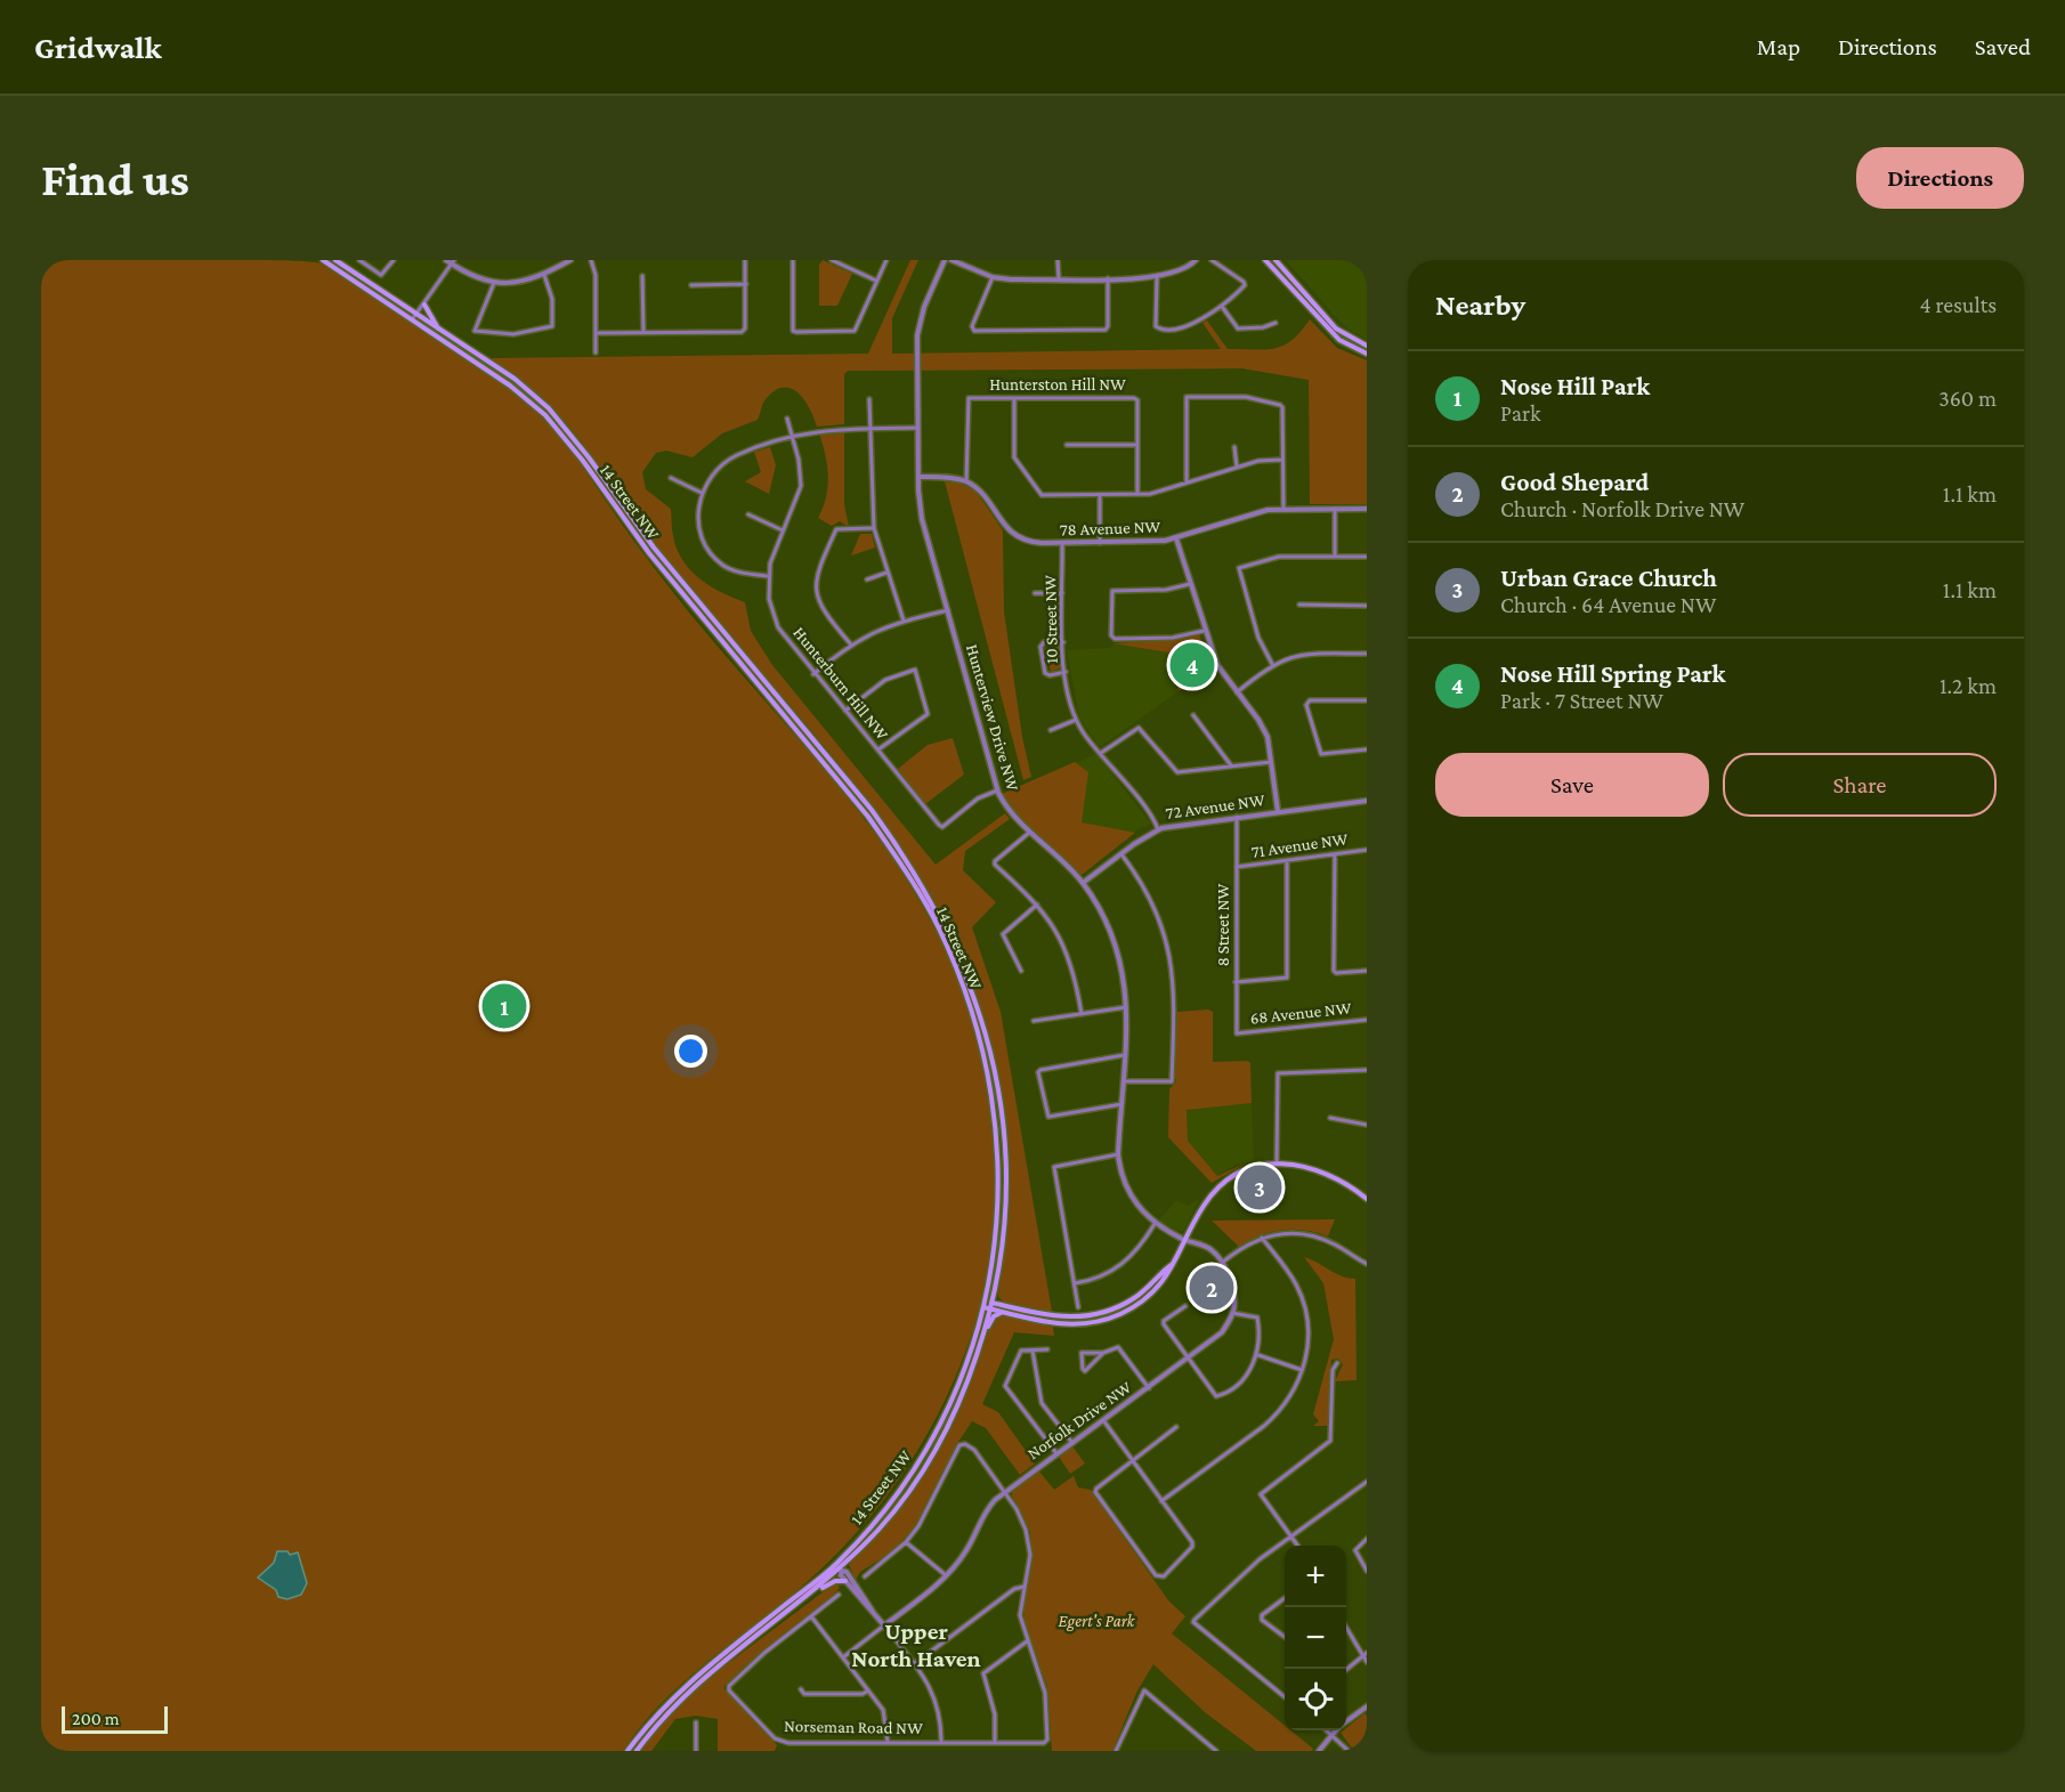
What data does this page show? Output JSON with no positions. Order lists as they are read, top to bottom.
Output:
{
  "streets": {
    "main road": ["14 Street NW"],
    "street": [
      "Hunterston Hill NW",
      "78 Avenue NW",
      "10 Street NW",
      "Hunterburn Hill NW",
      "Hunterview Drive NW",
      "72 Avenue NW",
      "71 Avenue NW",
      "8 Street NW",
      "68 Avenue NW",
      "Norfolk Drive NW",
      "Norseman Road NW"
    ]
  },
  "crossings": [
    ["Hunterston Hill NW", "78 Avenue NW"],
    ["78 Avenue NW", "10 Street NW"],
    ["10 Street NW", "72 Avenue NW"],
    ["Hunterburn Hill NW", "Hunterview Drive NW"],
    ["Hunterview Drive NW", "72 Avenue NW"],
    ["72 Avenue NW", "8 Street NW"],
    ["71 Avenue NW", "8 Street NW"],
    ["8 Street NW", "68 Avenue NW"]
  ],
  "districts": ["Upper North Haven"],
  "parks": ["Egert's Park"],
  "scale_bar": "200 m",
  "page": {
    "header": "Gridwalk",
    "nav": ["Map", "Directions", "Saved"],
    "buttons": [
      "Directions",
      ["Save", "Share"]
    ],
    "title": "Find us",
    "heading": ["Nearby", "4 results"],
    "list": [
      {
        "mark": "1",
        "name": "Nose Hill Park",
        "note": "Park",
        "value": "360 m"
      },
      {
        "mark": "2",
        "name": "Good Shepard",
        "note": "Church · Norfolk Drive NW",
        "value": "1.1 km"
      },
      {
        "mark": "3",
        "name": "Urban Grace Church",
        "note": "Church · 64 Avenue NW",
        "value": "1.1 km"
      },
      {
        "mark": "4",
        "name": "Nose Hill Spring Park",
        "note": "Park · 7 Street NW",
        "value": "1.2 km"
      }
    ],
    "pins": [
      "4",
      "1",
      "3",
      "2"
    ],
    "map_buttons": ["+", "−"],
    "scale": "200 m"
  }
}
